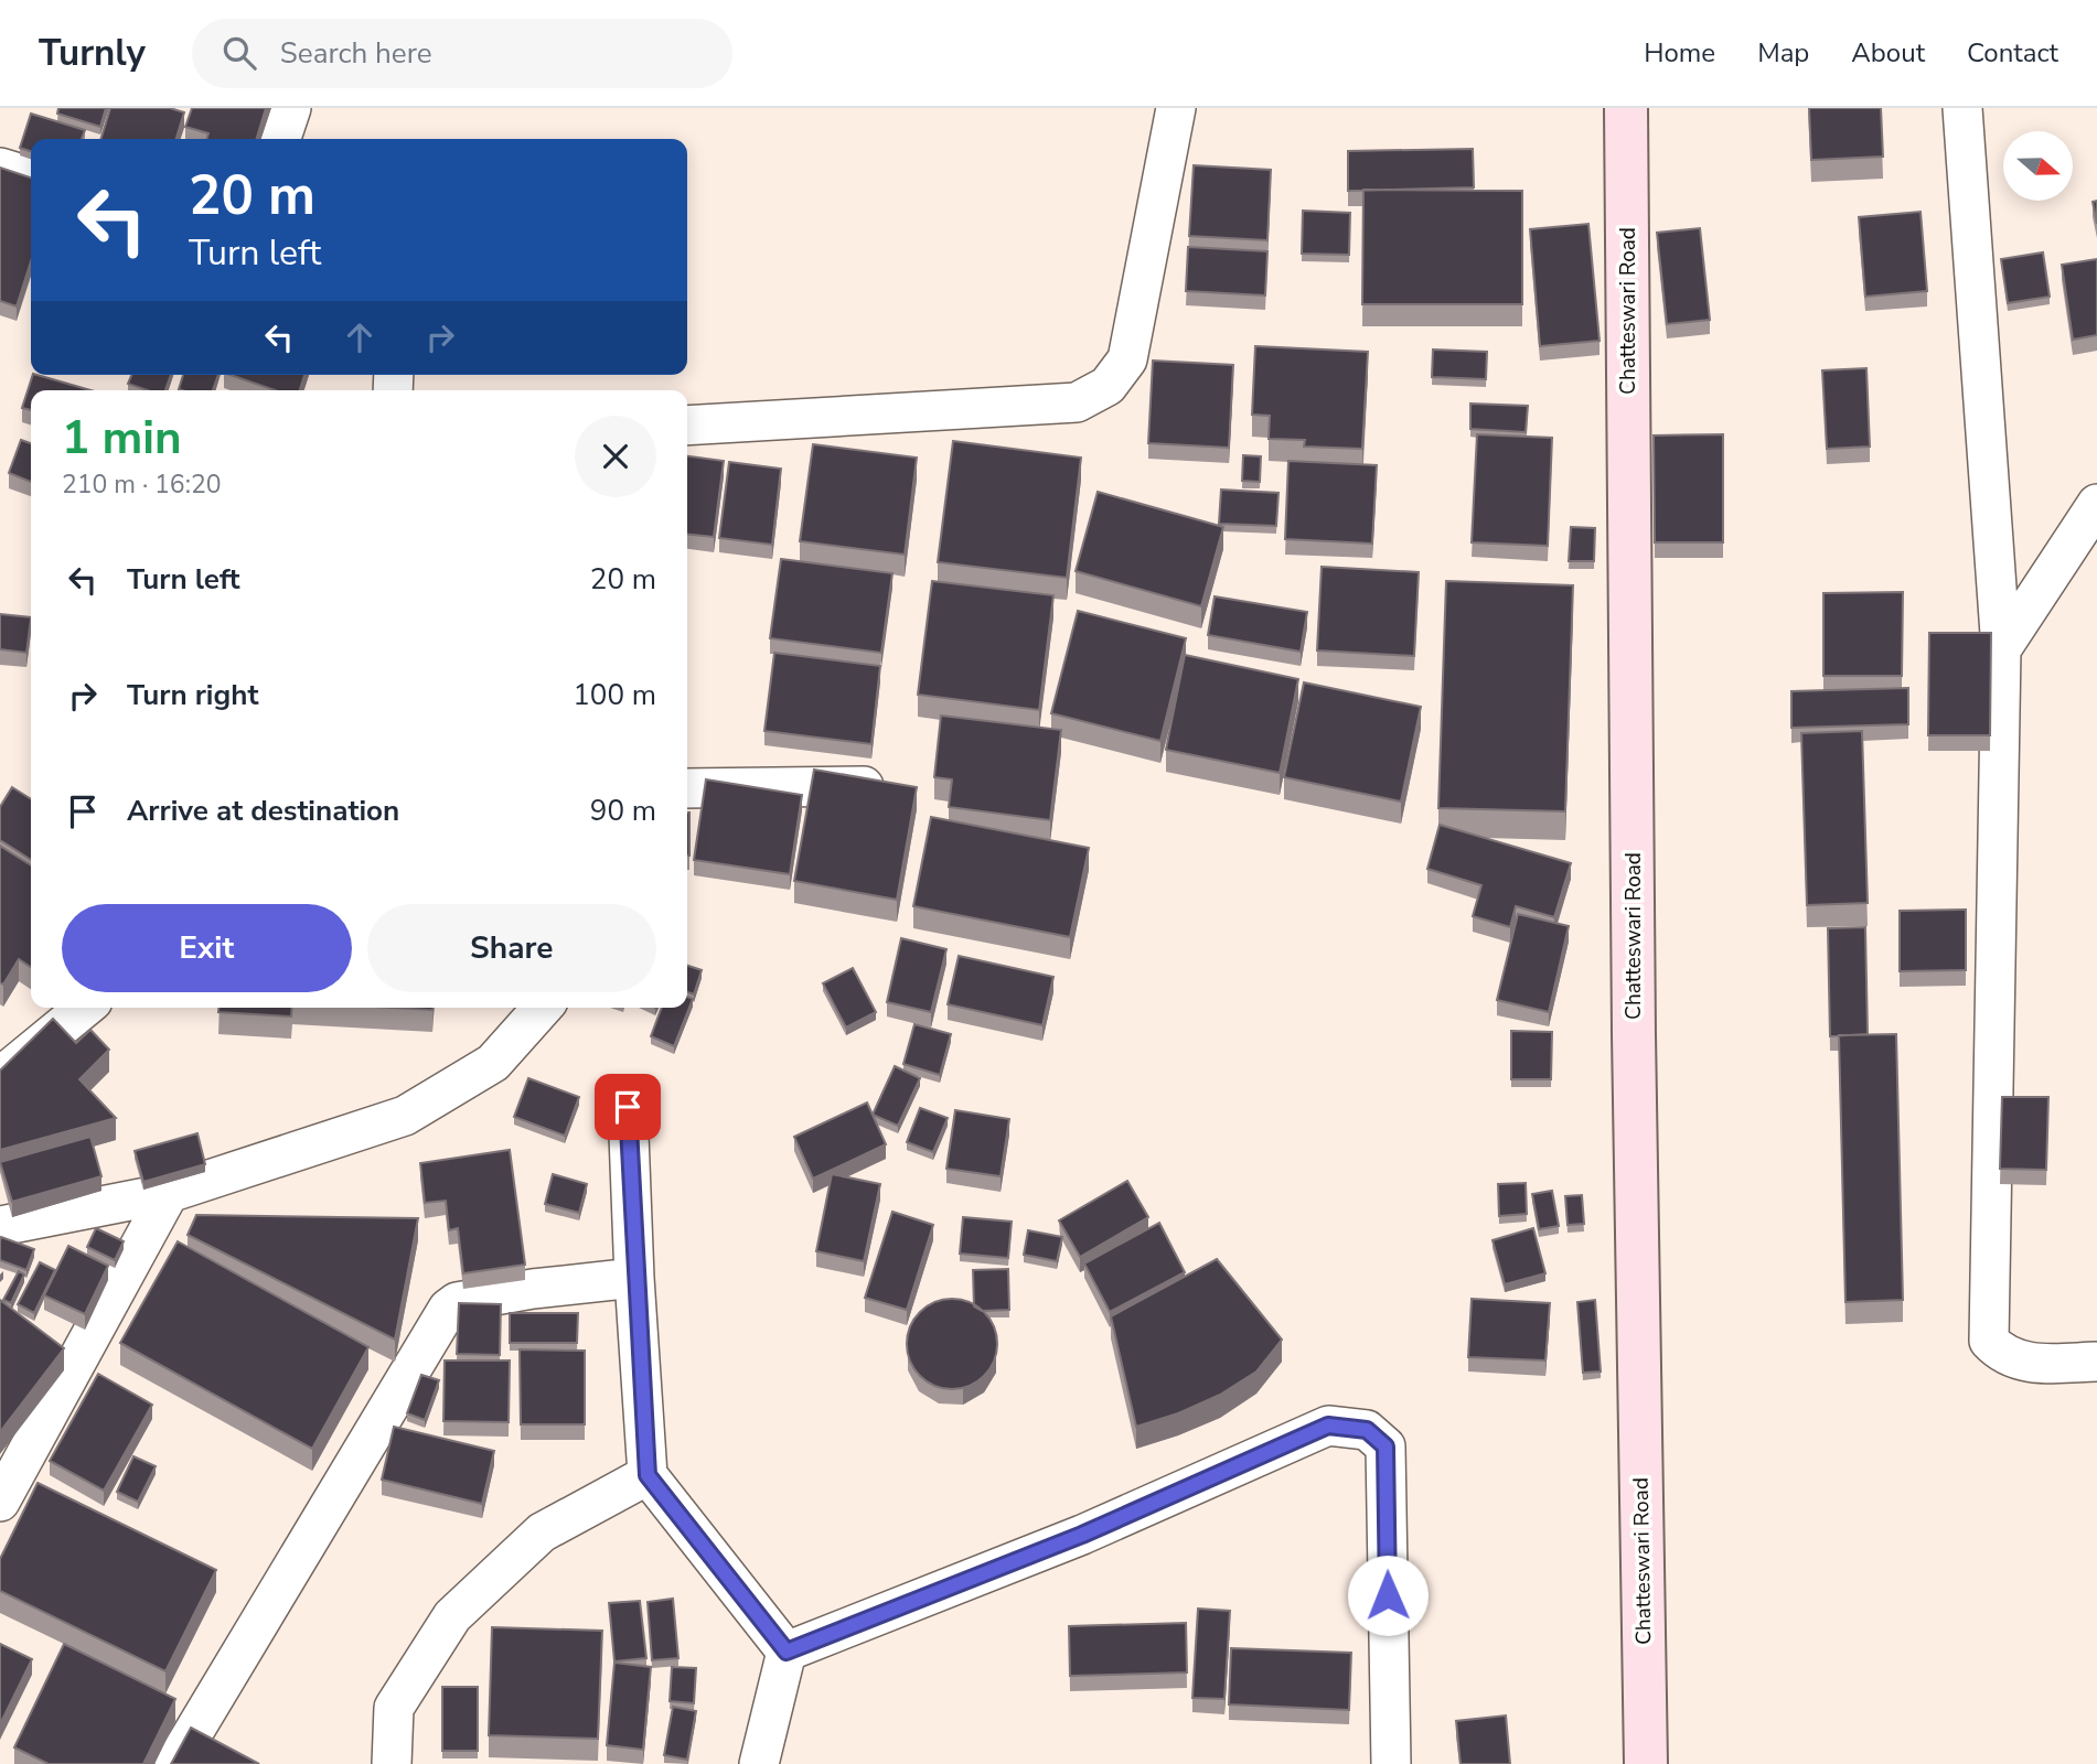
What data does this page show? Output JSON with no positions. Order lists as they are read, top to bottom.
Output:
{
  "streets": {
    "main road": ["Chatteswari Road"]
  },
  "north": "right",
  "page": {
    "header": "Turnly",
    "search": "Search here",
    "nav": [
      "Home",
      "Map",
      "About",
      "Contact"
    ],
    "turn": ["20 m", "Turn left"],
    "heading": ["1 min", "210 m · 16:20"],
    "list": [
      {
        "name": "Turn left",
        "value": "20 m"
      },
      {
        "name": "Turn right",
        "value": "100 m"
      },
      {
        "name": "Arrive at destination",
        "value": "90 m"
      }
    ],
    "buttons": ["Exit", "Share"]
  }
}
